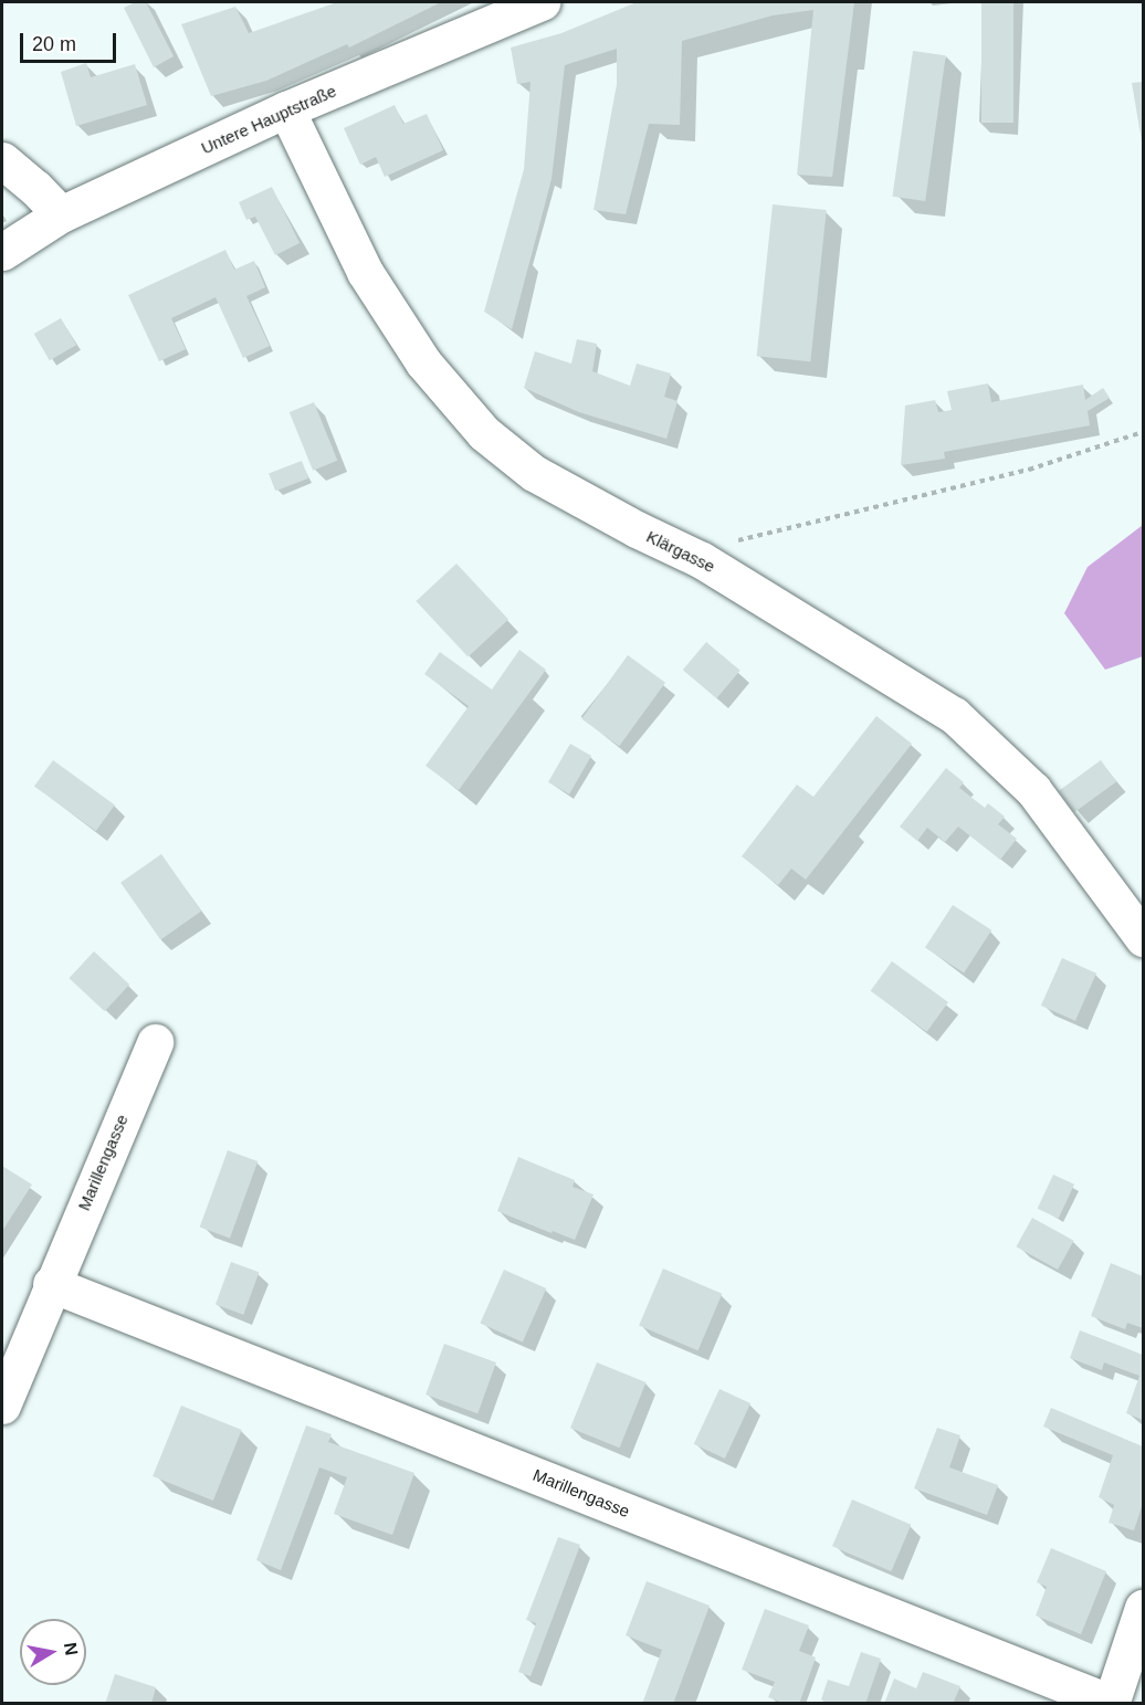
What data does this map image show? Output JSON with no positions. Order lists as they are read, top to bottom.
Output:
{
  "streets": {
    "street": ["Untere Hauptstraße", "Klärgasse", "Marillengasse"]
  },
  "crossings": [
    ["Untere Hauptstraße", "Klärgasse"]
  ],
  "scale_bar": "20 m",
  "north": "right"
}
